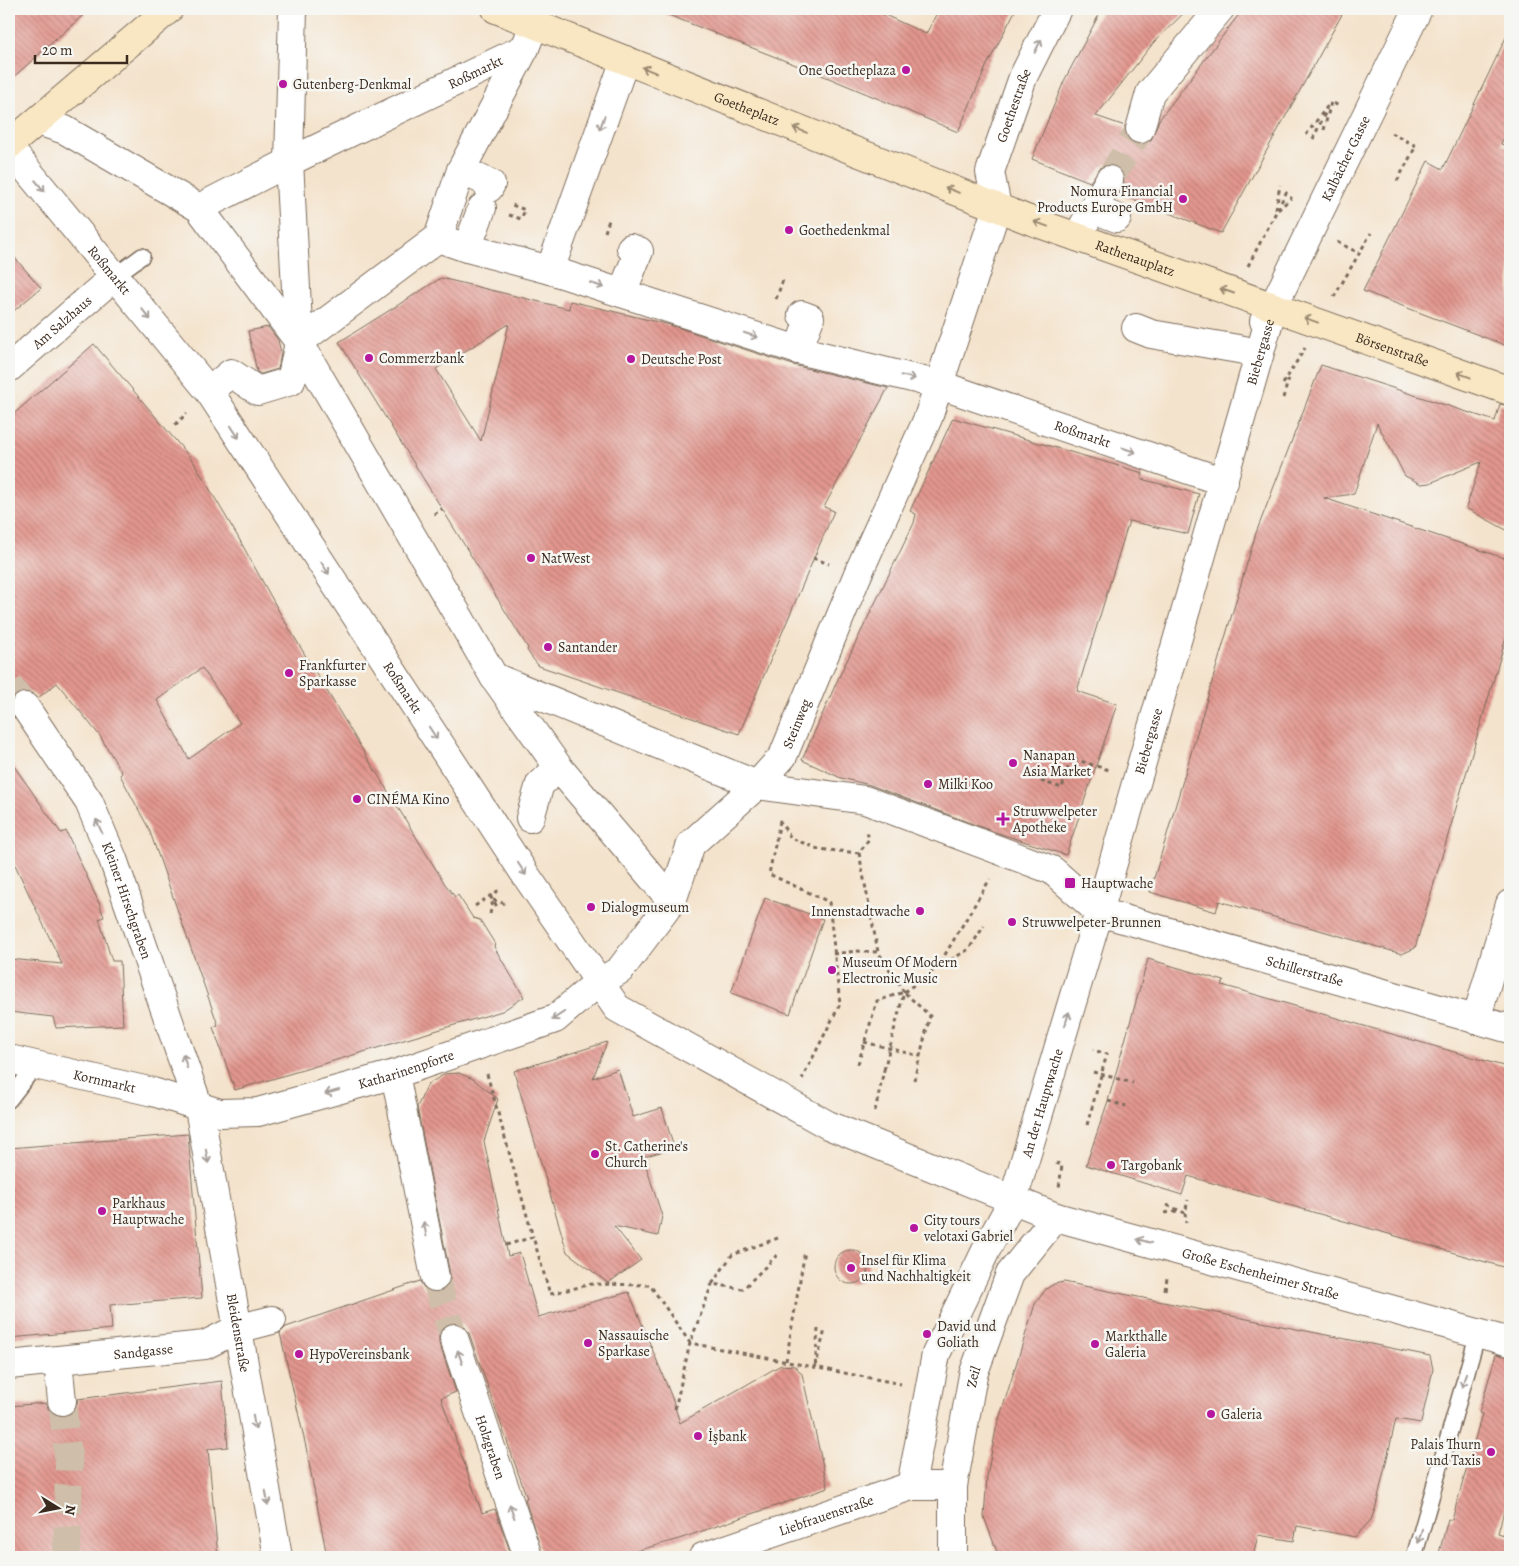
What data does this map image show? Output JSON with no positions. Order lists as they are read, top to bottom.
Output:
{
  "streets": {
    "main road": [
      "Roßmarkt",
      "Goetheplatz",
      "Rathenauplatz",
      "Börsenstraße"
    ],
    "street": [
      "Goethestraße",
      "Kalbächer Gasse",
      "Am Salzhaus",
      "Biebergasse",
      "Steinweg",
      "Kleiner Hirschgraben",
      "Schillerstraße",
      "Katharinenpforte",
      "Kornmarkt",
      "An der Hauptwache",
      "Große Eschenheimer Straße",
      "Bleidenstraße",
      "Sandgasse",
      "Zeil",
      "Holzgraben",
      "Liebfrauenstraße"
    ]
  },
  "crossings": [
    ["Roßmarkt", "Goetheplatz"],
    ["Roßmarkt", "Am Salzhaus"],
    ["Roßmarkt", "Biebergasse"],
    ["Roßmarkt", "Steinweg"],
    ["Roßmarkt", "Katharinenpforte"],
    ["Goethestraße", "Goetheplatz"],
    ["Goethestraße", "Rathenauplatz"],
    ["Goetheplatz", "Rathenauplatz"],
    ["Kalbächer Gasse", "Rathenauplatz"],
    ["Kalbächer Gasse", "Börsenstraße"],
    ["Kalbächer Gasse", "Biebergasse"],
    ["Rathenauplatz", "Börsenstraße"],
    ["Rathenauplatz", "Biebergasse"],
    ["Börsenstraße", "Biebergasse"],
    ["Biebergasse", "Schillerstraße"],
    ["Biebergasse", "An der Hauptwache"],
    ["Steinweg", "Katharinenpforte"],
    ["Kleiner Hirschgraben", "Katharinenpforte"],
    ["Kleiner Hirschgraben", "Kornmarkt"],
    ["Kleiner Hirschgraben", "Bleidenstraße"],
    ["Schillerstraße", "An der Hauptwache"],
    ["Katharinenpforte", "Kornmarkt"],
    ["Katharinenpforte", "Bleidenstraße"],
    ["Kornmarkt", "Bleidenstraße"],
    ["An der Hauptwache", "Große Eschenheimer Straße"],
    ["Große Eschenheimer Straße", "Zeil"],
    ["Bleidenstraße", "Sandgasse"],
    ["Zeil", "Liebfrauenstraße"]
  ],
  "one_way": [
    "Roßmarkt",
    "Goetheplatz",
    "Rathenauplatz",
    "Börsenstraße",
    "Kleiner Hirschgraben",
    "Katharinenpforte",
    "An der Hauptwache",
    "Große Eschenheimer Straße",
    "Holzgraben"
  ],
  "places": {
    "other": [
      "One Goetheplaza",
      "Gutenberg-Denkmal",
      "Nomura Financial Products Europe GmbH",
      "Goethedenkmal",
      "Commerzbank",
      "Deutsche Post",
      "NatWest",
      "Santander",
      "Frankfurter Sparkasse",
      "Nanapan Asia Market",
      "Milki Koo",
      "CINÉMA Kino",
      "Dialogmuseum",
      "Innenstadtwache",
      "Struwwelpeter-Brunnen",
      "Museum Of Modern Electronic Music",
      "St. Catherine's Church",
      "Targobank",
      "Parkhaus Hauptwache",
      "City tours velotaxi Gabriel",
      "Insel für Klima und Nachhaltigkeit",
      "David und Goliath",
      "Nassauische Sparkase",
      "Markthalle Galeria",
      "HypoVereinsbank",
      "Galeria",
      "İşbank",
      "Palais Thurn und Taxis"
    ],
    "health": ["Struwwelpeter Apotheke"],
    "transit": ["Hauptwache"]
  },
  "scale_bar": "20 m",
  "north": "right"
}
